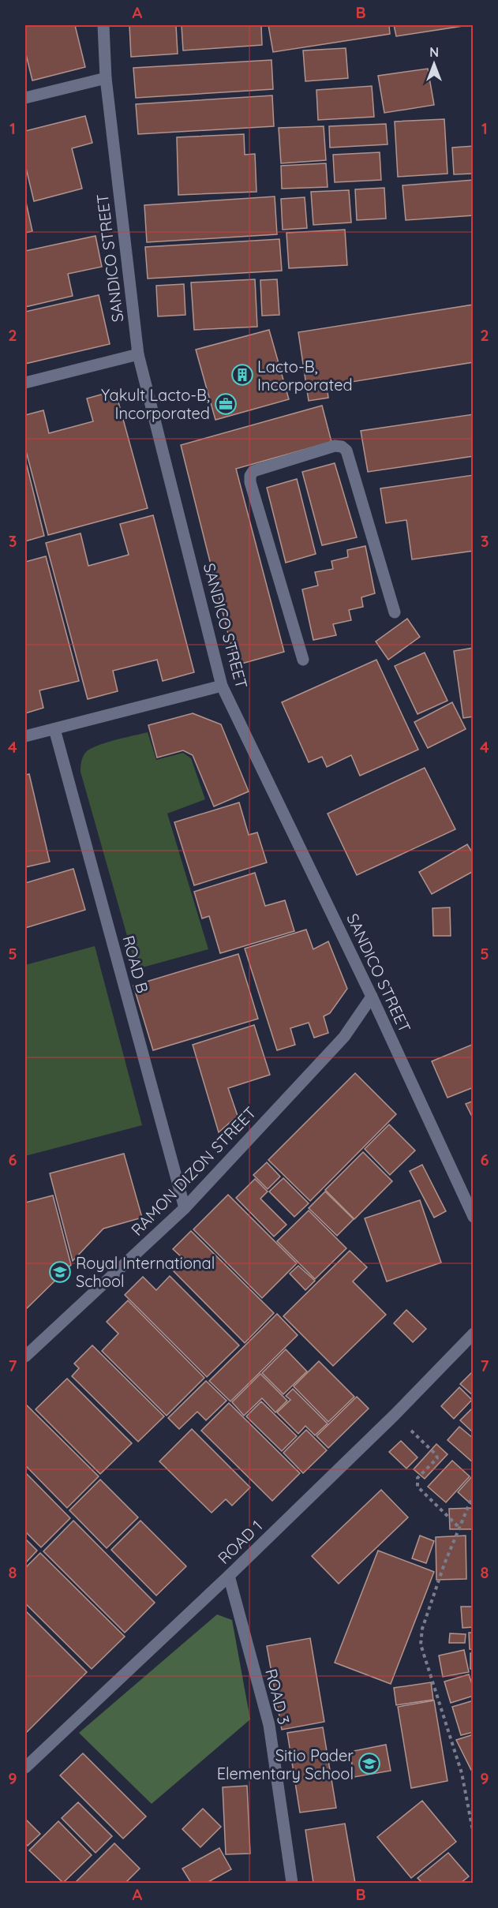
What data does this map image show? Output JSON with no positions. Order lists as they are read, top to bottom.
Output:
{
  "streets": {
    "street": [
      "SANDICO STREET",
      "ROAD B",
      "RAMON DIZON STREET",
      "ROAD 1",
      "ROAD 3"
    ]
  },
  "crossings": [
    ["SANDICO STREET", "RAMON DIZON STREET"],
    ["ROAD B", "RAMON DIZON STREET"],
    ["ROAD 1", "ROAD 3"]
  ],
  "places": {
    "building": ["Lacto-B, Incorporated"],
    "office": ["Yakult Lacto-B, Incorporated"],
    "school or university": ["Royal International School", "Sitio Pader Elementary School"]
  },
  "north": "top",
  "grid": {
    "columns": ["A", "B"],
    "rows": [
      "1",
      "2",
      "3",
      "4",
      "5",
      "6",
      "7",
      "8",
      "9"
    ]
  }
}
